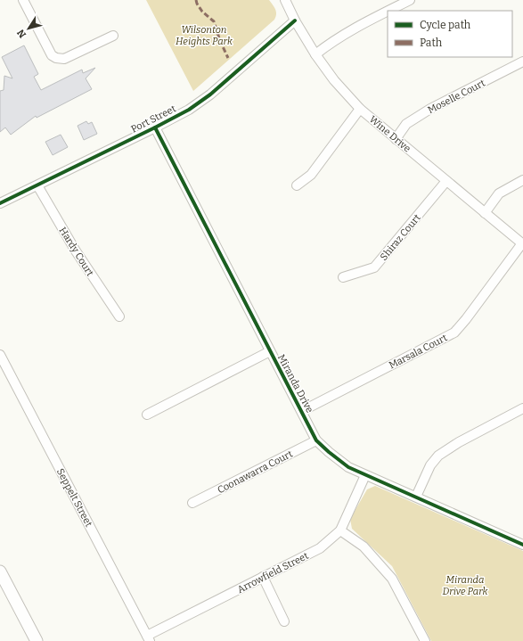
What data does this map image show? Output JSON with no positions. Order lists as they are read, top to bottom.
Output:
{
  "streets": {
    "street": [
      "Moselle Court",
      "Port Street",
      "Wine Drive",
      "Shiraz Court",
      "Hardy Court",
      "Marsala Court",
      "Miranda Drive",
      "Coonawarra Court",
      "Seppelt Street",
      "Arrowfield Street"
    ]
  },
  "crossings": [
    ["Moselle Court", "Wine Drive"],
    ["Port Street", "Wine Drive"],
    ["Port Street", "Hardy Court"],
    ["Port Street", "Miranda Drive"],
    ["Wine Drive", "Shiraz Court"],
    ["Wine Drive", "Marsala Court"],
    ["Marsala Court", "Miranda Drive"],
    ["Miranda Drive", "Coonawarra Court"],
    ["Miranda Drive", "Arrowfield Street"],
    ["Seppelt Street", "Arrowfield Street"]
  ],
  "parks": ["Wilsonton Heights Park", "Miranda Drive Park"],
  "legend": ["Cycle path", "Path"],
  "north": "bottom left"
}
